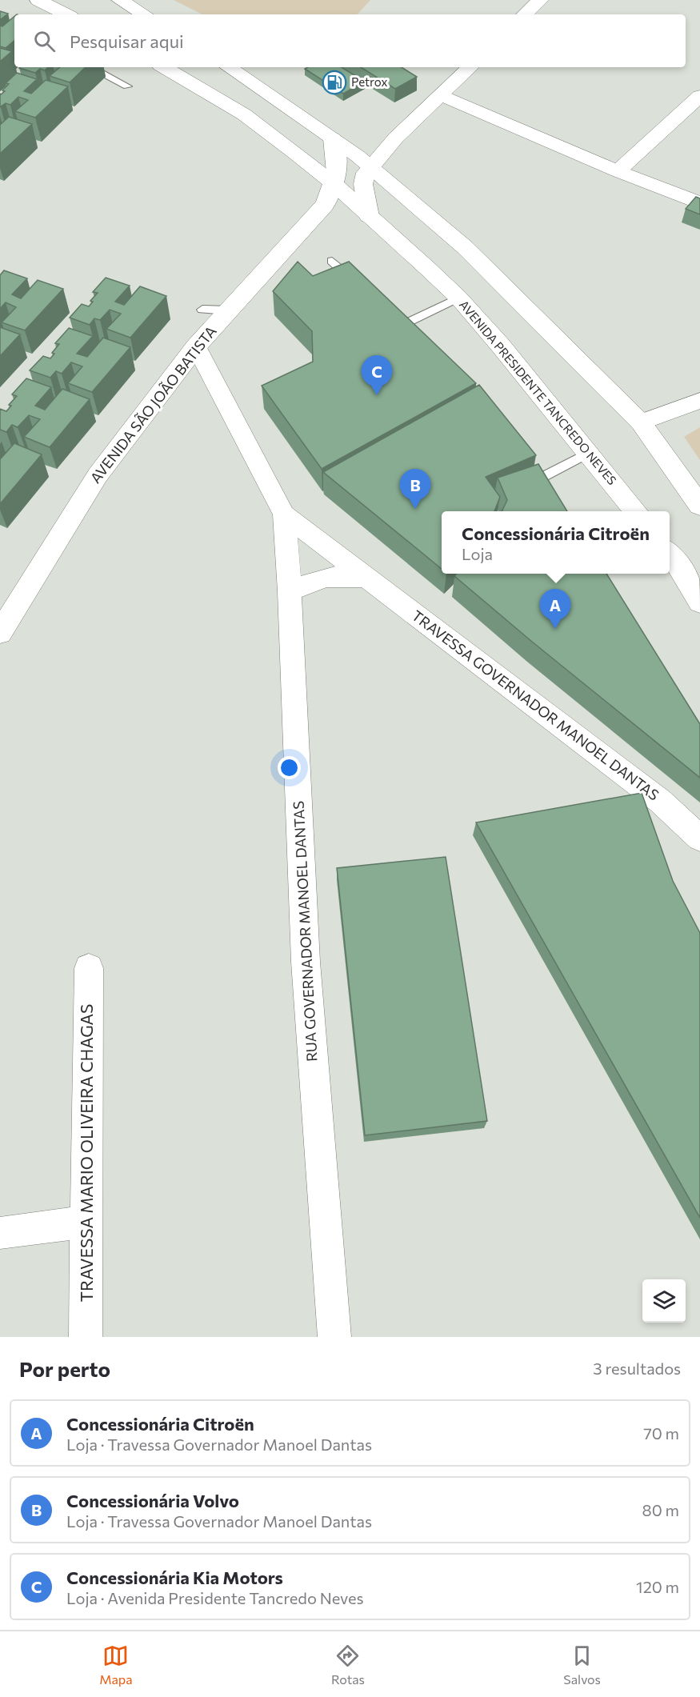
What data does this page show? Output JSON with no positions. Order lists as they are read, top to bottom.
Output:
{
  "streets": {
    "main road": ["AVENIDA PRESIDENTE TANCREDO NEVES", "AVENIDA SÃO JOÃO BATISTA"],
    "street": ["TRAVESSA GOVERNADOR MANOEL DANTAS", "RUA GOVERNADOR MANOEL DANTAS", "TRAVESSA MARIO OLIVEIRA CHAGAS"]
  },
  "crossings": [
    ["AVENIDA PRESIDENTE TANCREDO NEVES", "AVENIDA SÃO JOÃO BATISTA"],
    ["AVENIDA SÃO JOÃO BATISTA", "RUA GOVERNADOR MANOEL DANTAS"],
    ["TRAVESSA GOVERNADOR MANOEL DANTAS", "RUA GOVERNADOR MANOEL DANTAS"]
  ],
  "places": {
    "fuel station": ["Petrox"]
  },
  "page": {
    "search": "Pesquisar aqui",
    "pins": ["C", "B", "A"],
    "popup": ["Concessionária Citroën", "Loja"],
    "heading": ["Por perto", "3 resultados"],
    "list": [
      {
        "mark": "A",
        "name": "Concessionária Citroën",
        "note": "Loja · Travessa Governador Manoel Dantas",
        "value": "70 m"
      },
      {
        "mark": "B",
        "name": "Concessionária Volvo",
        "note": "Loja · Travessa Governador Manoel Dantas",
        "value": "80 m"
      },
      {
        "mark": "C",
        "name": "Concessionária Kia Motors",
        "note": "Loja · Avenida Presidente Tancredo Neves",
        "value": "120 m"
      }
    ],
    "nav": ["Mapa", "Rotas", "Salvos"]
  }
}
